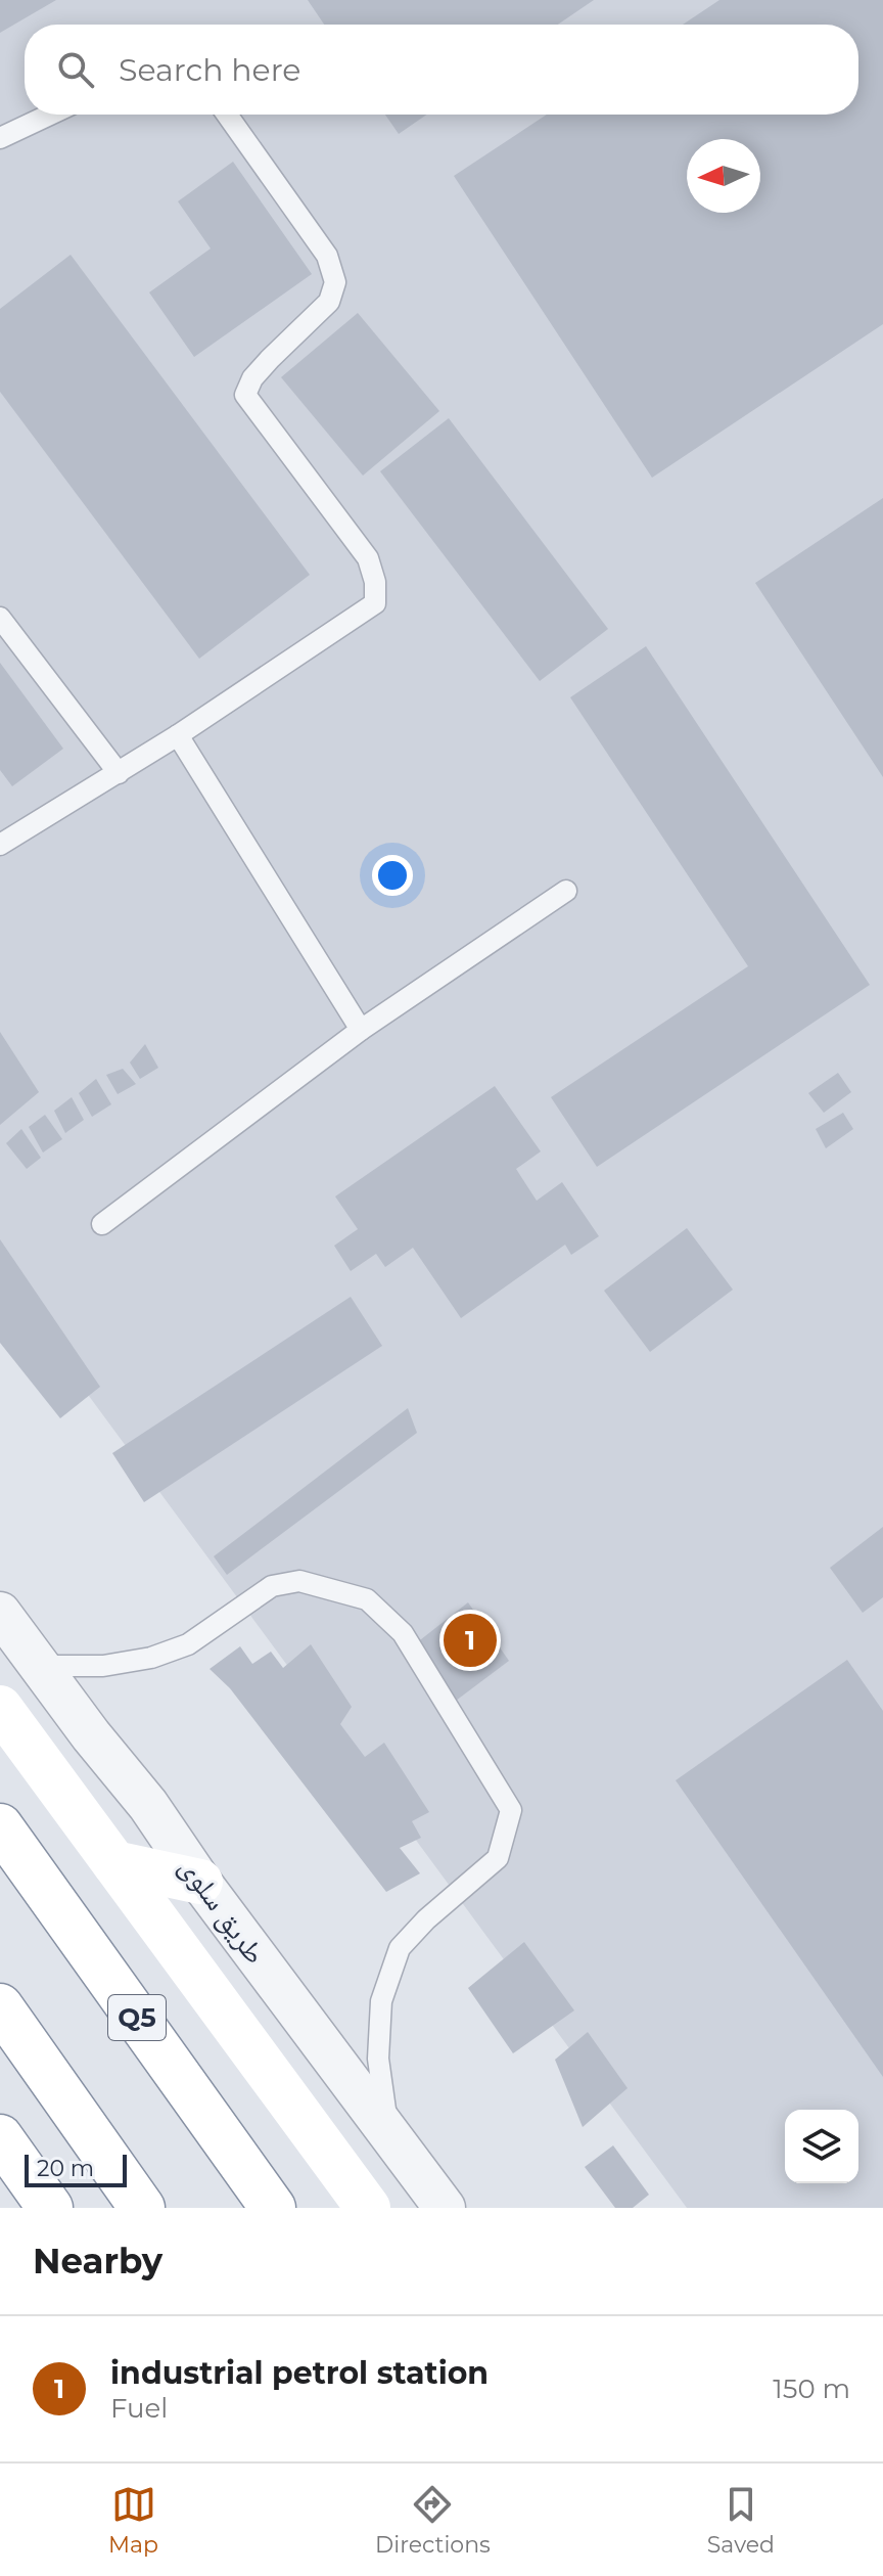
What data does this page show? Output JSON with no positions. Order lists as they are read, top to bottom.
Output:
{
  "streets": {
    "main road": ["طريق سلوى", "Q5"]
  },
  "scale_bar": "20 m",
  "north": "left",
  "page": {
    "search": "Search here",
    "pins": "1",
    "scale": "20 m",
    "heading": "Nearby",
    "list": [
      {
        "mark": "1",
        "name": "industrial petrol station",
        "note": "Fuel",
        "value": "150 m"
      }
    ],
    "nav": ["Map", "Directions", "Saved"]
  }
}
